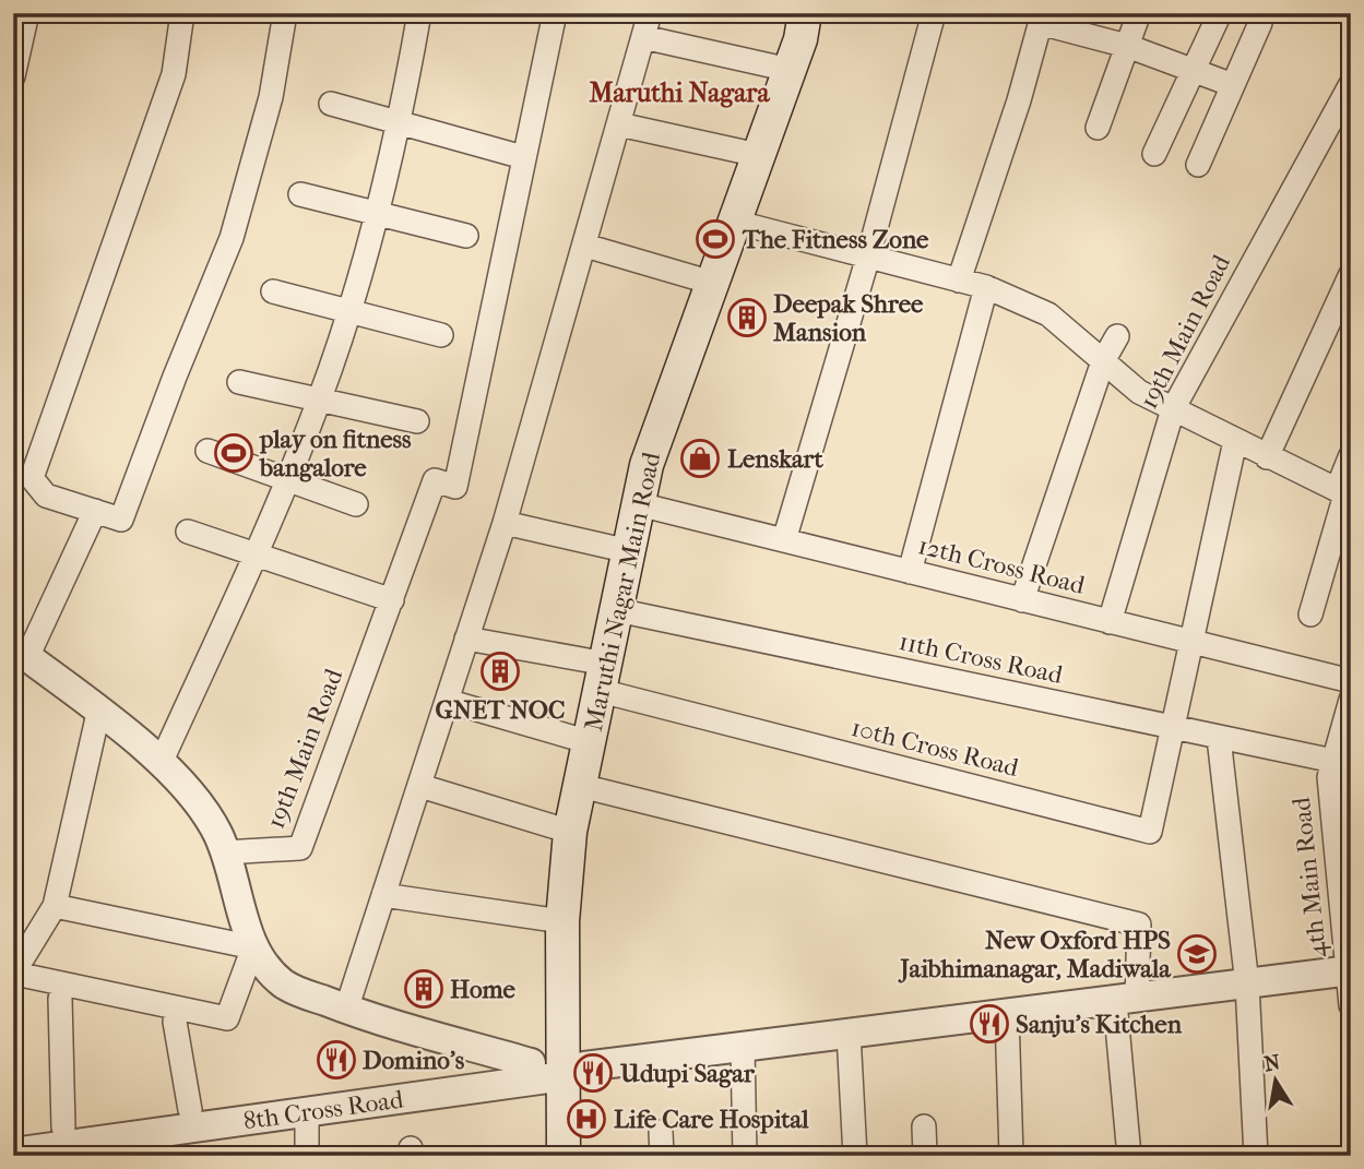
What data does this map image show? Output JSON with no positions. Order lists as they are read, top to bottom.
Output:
{
  "streets": {
    "main road": ["Maruthi Nagar Main Road"],
    "street": [
      "19th Main Road",
      "12th Cross Road",
      "11th Cross Road",
      "10th Cross Road",
      "4th Main Road",
      "8th Cross Road"
    ]
  },
  "crossings": [
    ["19th Main Road", "12th Cross Road"],
    ["12th Cross Road", "Maruthi Nagar Main Road"],
    ["Maruthi Nagar Main Road", "11th Cross Road"],
    ["Maruthi Nagar Main Road", "10th Cross Road"],
    ["Maruthi Nagar Main Road", "8th Cross Road"],
    ["11th Cross Road", "10th Cross Road"],
    ["11th Cross Road", "4th Main Road"],
    ["4th Main Road", "8th Cross Road"]
  ],
  "districts": ["Maruthi Nagara"],
  "places": {
    "sports": ["The Fitness Zone", "play on fitness bangalore"],
    "building": ["Deepak Shree Mansion", "GNET NOC", "Home"],
    "shop": ["Lenskart"],
    "school or university": ["New Oxford HPS Jaibhimanagar, Madiwala"],
    "restaurant": ["Sanju's Kitchen", "Domino's", "Udupi Sagar"],
    "hospital": ["Life Care Hospital"]
  },
  "north": "top"
}
